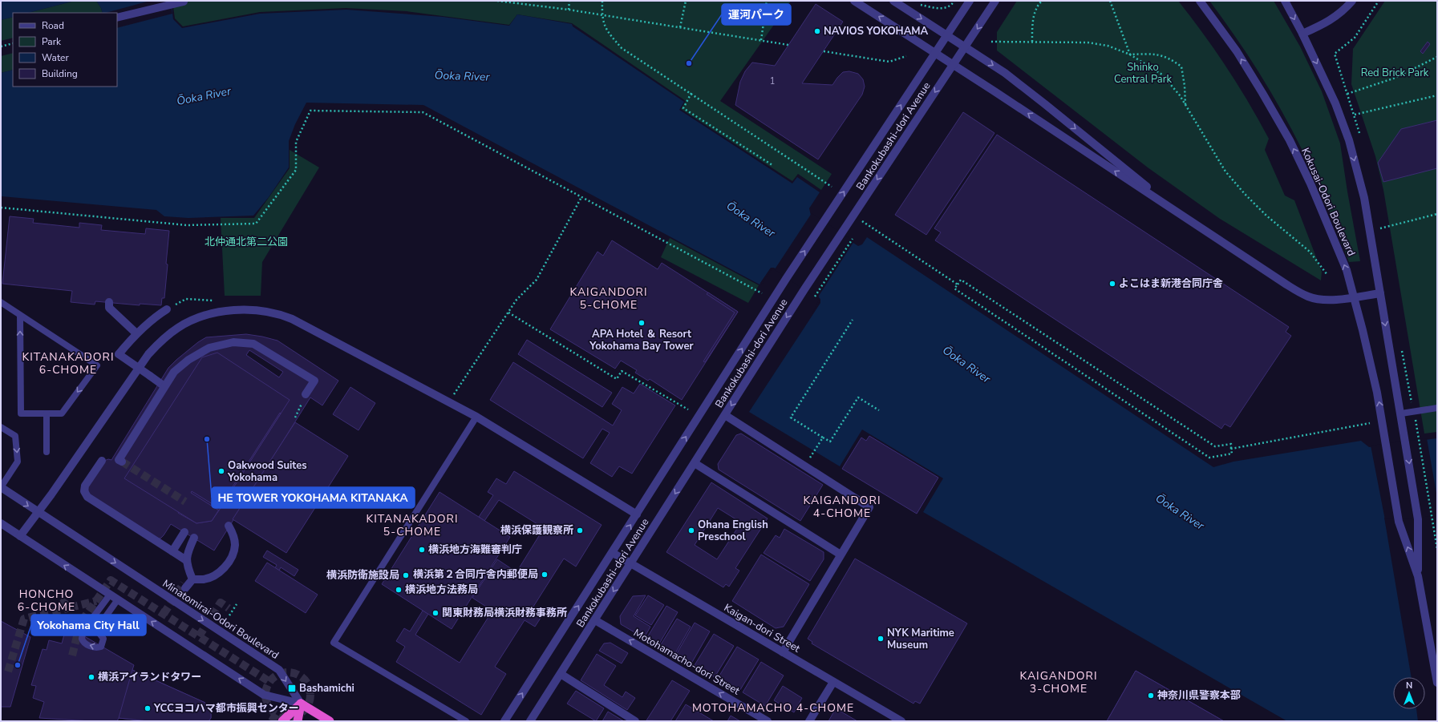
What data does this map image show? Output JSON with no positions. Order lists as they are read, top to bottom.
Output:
{
  "streets": {
    "street": [
      "Bankokubashi-dori Avenue",
      "Kokusai-Odori Boulevard",
      "Minatomirai-Odori Boulevard",
      "Kaigan-dori Street",
      "Motohamacho-dori Street"
    ]
  },
  "crossings": [
    ["Bankokubashi-dori Avenue", "Kaigan-dori Street"],
    ["Bankokubashi-dori Avenue", "Motohamacho-dori Street"]
  ],
  "districts": [
    "KAIGANDORI 5-CHOME",
    "KITANAKADORI 6-CHOME",
    "KAIGANDORI 4-CHOME",
    "KITANAKADORI 5-CHOME",
    "HONCHO 6-CHOME",
    "KAIGANDORI 3-CHOME",
    "MOTOHAMACHO 4-CHOME"
  ],
  "water": ["Ōoka River"],
  "parks": ["Shinko Central Park", "Red Brick Park", "北仲通北第二公園"],
  "places": {
    "other": [
      "NAVIOS YOKOHAMA",
      "運河パーク",
      "よこはま新港合同庁舎",
      "APA Hotel ＆ Resort Yokohama Bay Tower",
      "HE TOWER YOKOHAMA KITANAKA",
      "Oakwood Suites Yokohama",
      "横浜保護観察所",
      "Ohana English Preschool",
      "横浜地方海難審判庁",
      "横浜第２合同庁舎内郵便局",
      "横浜防衛施設局",
      "横浜地方法務局",
      "関東財務局横浜財務事務所",
      "NYK Maritime Museum",
      "Yokohama City Hall",
      "横浜アイランドタワー",
      "神奈川県警察本部",
      "YCCヨコハマ都市振興センター"
    ],
    "transit": ["Bashamichi"]
  },
  "house_numbers": ["1"],
  "legend": [
    "Road",
    "Park",
    "Water",
    "Building"
  ],
  "north": "top"
}
